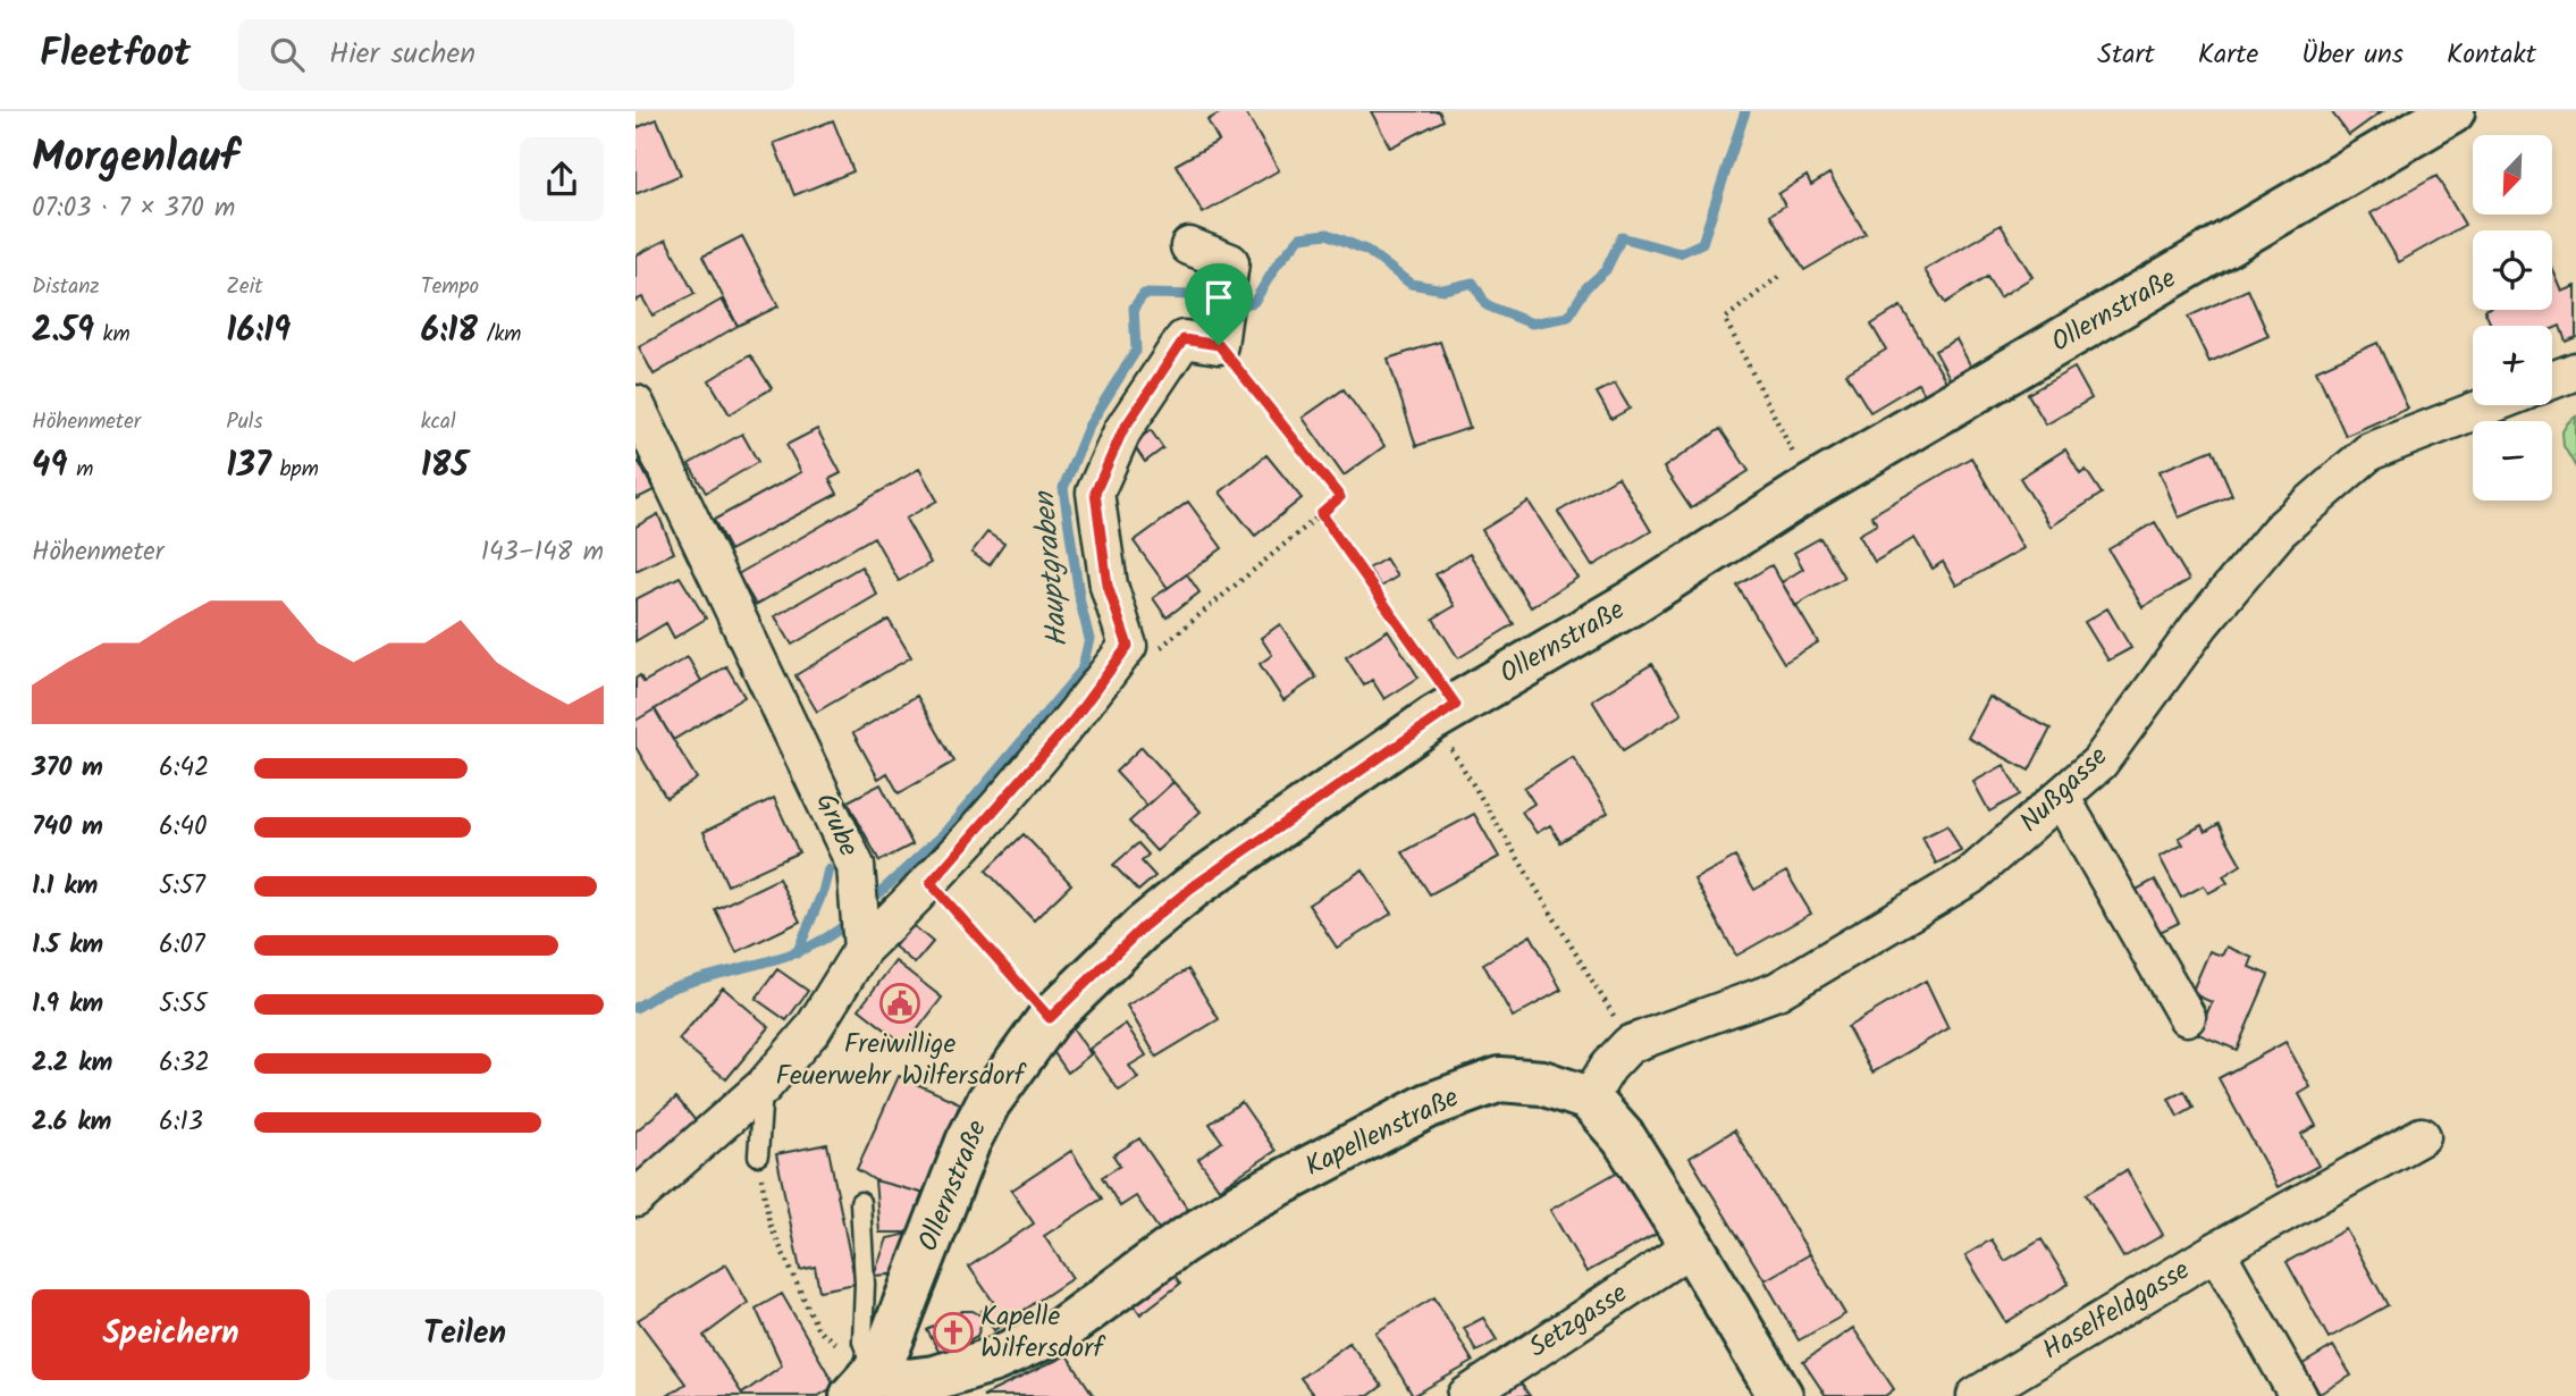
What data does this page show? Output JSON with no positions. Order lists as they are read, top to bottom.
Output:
{
  "streets": {
    "street": [
      "Ollernstraße",
      "Nußgasse",
      "Grube",
      "Kapellenstraße",
      "Haselfeldgasse",
      "Setzgasse"
    ]
  },
  "crossings": [
    ["Ollernstraße", "Kapellenstraße"],
    ["Nußgasse", "Kapellenstraße"],
    ["Kapellenstraße", "Setzgasse"]
  ],
  "water": ["Hauptgraben"],
  "places": {
    "public building": ["Freiwillige Feuerwehr Wilfersdorf"],
    "church": ["Kapelle Wilfersdorf"]
  },
  "north": "bottom left",
  "page": {
    "header": "Fleetfoot",
    "search": "Hier suchen",
    "nav": [
      "Start",
      "Karte",
      "Über uns",
      "Kontakt"
    ],
    "heading": ["Morgenlauf", "07:03 · 7 × 370 m"],
    "map_buttons": ["+", "−"],
    "stats": [
      ["Distanz", "2.59 km"],
      ["Zeit", "16:19"],
      ["Tempo", "6:18 /km"],
      ["Höhenmeter", "49 m"],
      ["Puls", "137 bpm"],
      ["kcal", "185"]
    ],
    "chart": ["Höhenmeter", "143–148 m"],
    "list": [
      {
        "name": "370 m",
        "note": "6:42"
      },
      {
        "name": "740 m",
        "note": "6:40"
      },
      {
        "name": "1.1 km",
        "note": "5:57"
      },
      {
        "name": "1.5 km",
        "note": "6:07"
      },
      {
        "name": "1.9 km",
        "note": "5:55"
      },
      {
        "name": "2.2 km",
        "note": "6:32"
      },
      {
        "name": "2.6 km",
        "note": "6:13"
      }
    ],
    "buttons": ["Speichern", "Teilen"]
  }
}
